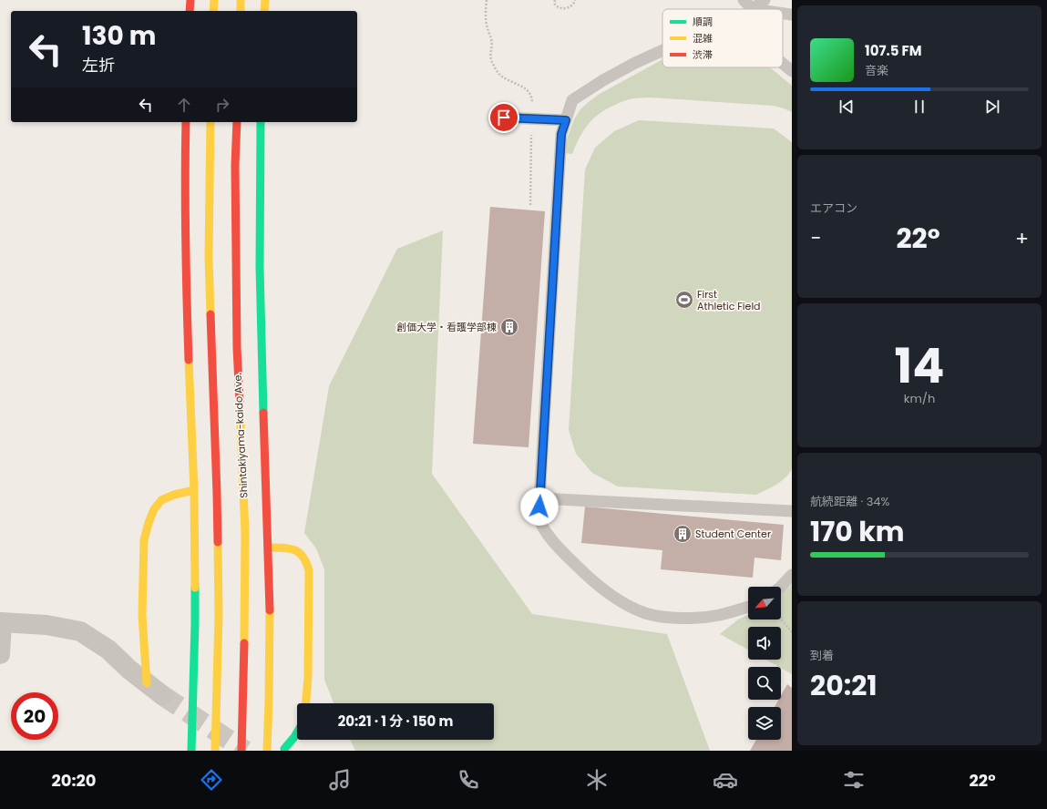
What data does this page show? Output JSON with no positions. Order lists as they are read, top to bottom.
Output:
{
  "streets": {
    "main road": ["Shintakiyama-kaido Ave."]
  },
  "places": {
    "sports": ["First Athletic Field"],
    "building": ["創価大学・看護学部棟", "Student Center"]
  },
  "legend": ["順調", "混雑", "渋滞"],
  "north": "bottom left",
  "page": {
    "turn": ["130 m", "左折"],
    "song": ["107.5 FM", "音楽"],
    "tile": [
      "エアコン",
      ["14", "km/h"],
      ["航続距離 · 34%", "170 km"],
      ["到着", "20:21"]
    ],
    "heat": ["−", "22°", "+"],
    "limit": "20",
    "trip": "20:21 · 1 分 · 150 m",
    "tabs": ["20:20", "22°"]
  }
}
